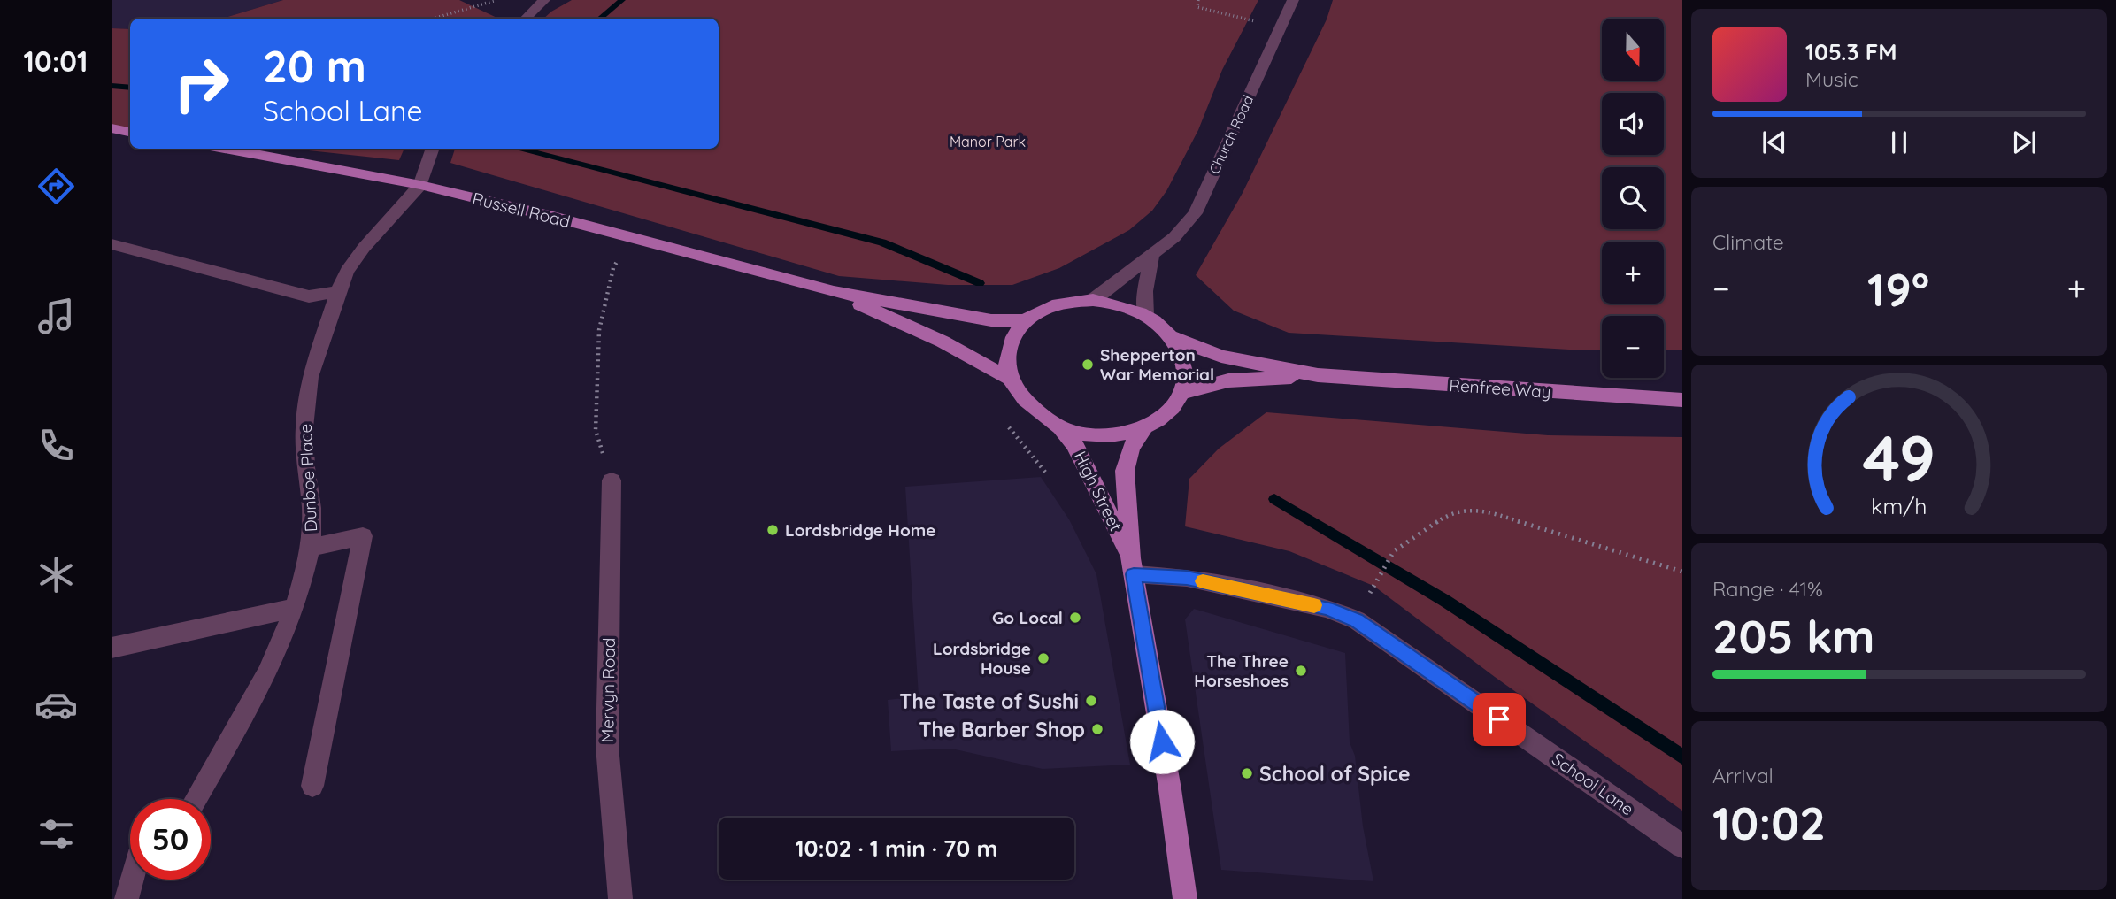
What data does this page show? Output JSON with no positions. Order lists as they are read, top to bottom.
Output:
{
  "streets": {
    "main road": ["Russell Road", "Renfree Way", "High Street"],
    "street": [
      "Church Road",
      "Dunboe Place",
      "Mervyn Road",
      "School Lane"
    ]
  },
  "crossings": [
    ["Church Road", "Russell Road"],
    ["Church Road", "Renfree Way"],
    ["Church Road", "High Street"],
    ["Russell Road", "Renfree Way"],
    ["Russell Road", "Dunboe Place"],
    ["Russell Road", "High Street"],
    ["Renfree Way", "High Street"],
    ["High Street", "School Lane"]
  ],
  "parks": ["Manor Park"],
  "places": [
    "Shepperton War Memorial",
    "Lordsbridge Home",
    "Go Local",
    "Lordsbridge House",
    "The Three Horseshoes",
    "The Taste of Sushi",
    "The Barber Shop",
    "School of Spice"
  ],
  "north": "bottom",
  "page": {
    "tabs": "10:01",
    "map_buttons": ["+", "−"],
    "turn": ["20 m", "School Lane"],
    "song": ["105.3 FM", "Music"],
    "tile": [
      "Climate",
      ["Range · 41%", "205 km"],
      ["Arrival", "10:02"]
    ],
    "heat": ["−", "19°", "+"],
    "limit": "50",
    "trip": "10:02 · 1 min · 70 m",
    "gauge": ["49", "km/h"]
  }
}
